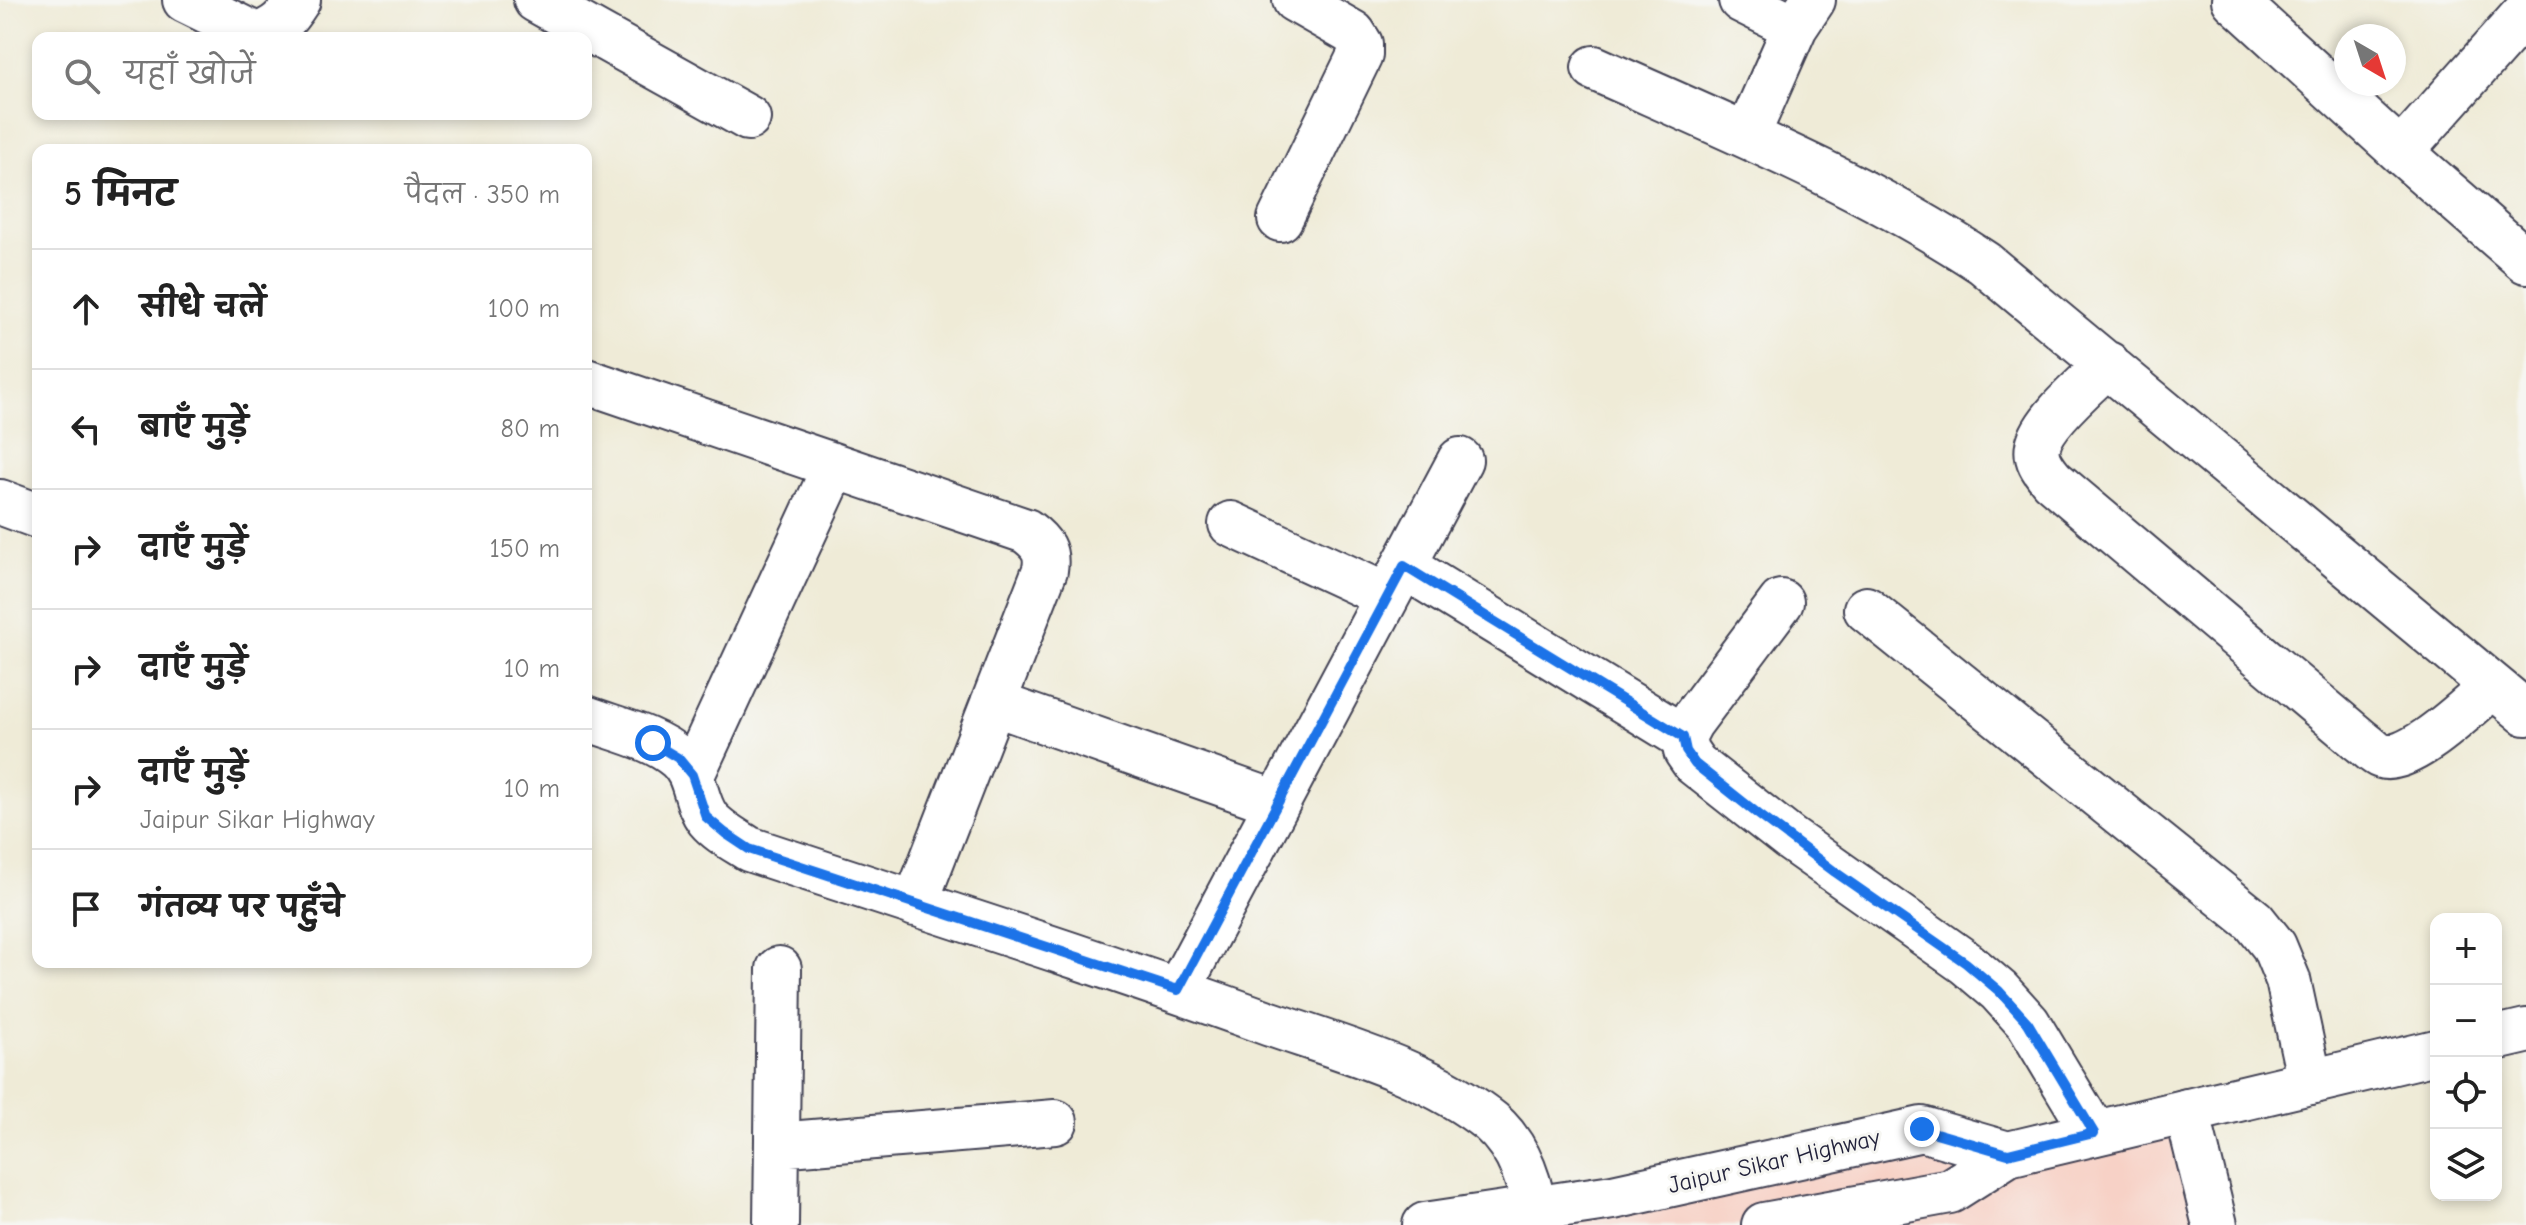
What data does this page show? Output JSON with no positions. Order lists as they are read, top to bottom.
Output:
{
  "streets": {
    "street": ["Jaipur Sikar Highway"]
  },
  "north": "bottom right",
  "page": {
    "search": "यहाँ खोजें",
    "heading": ["5 मिनट", "पैदल · 350 m"],
    "list": [
      ["सीधे चलें", "100 m"],
      ["बाएँ मुड़ें", "80 m"],
      ["दाएँ मुड़ें", "150 m"],
      ["दाएँ मुड़ें", "10 m"],
      ["दाएँ मुड़ें", "Jaipur Sikar Highway", "10 m"],
      "गंतव्य पर पहुँचे"
    ],
    "map_buttons": ["+", "−"]
  }
}
